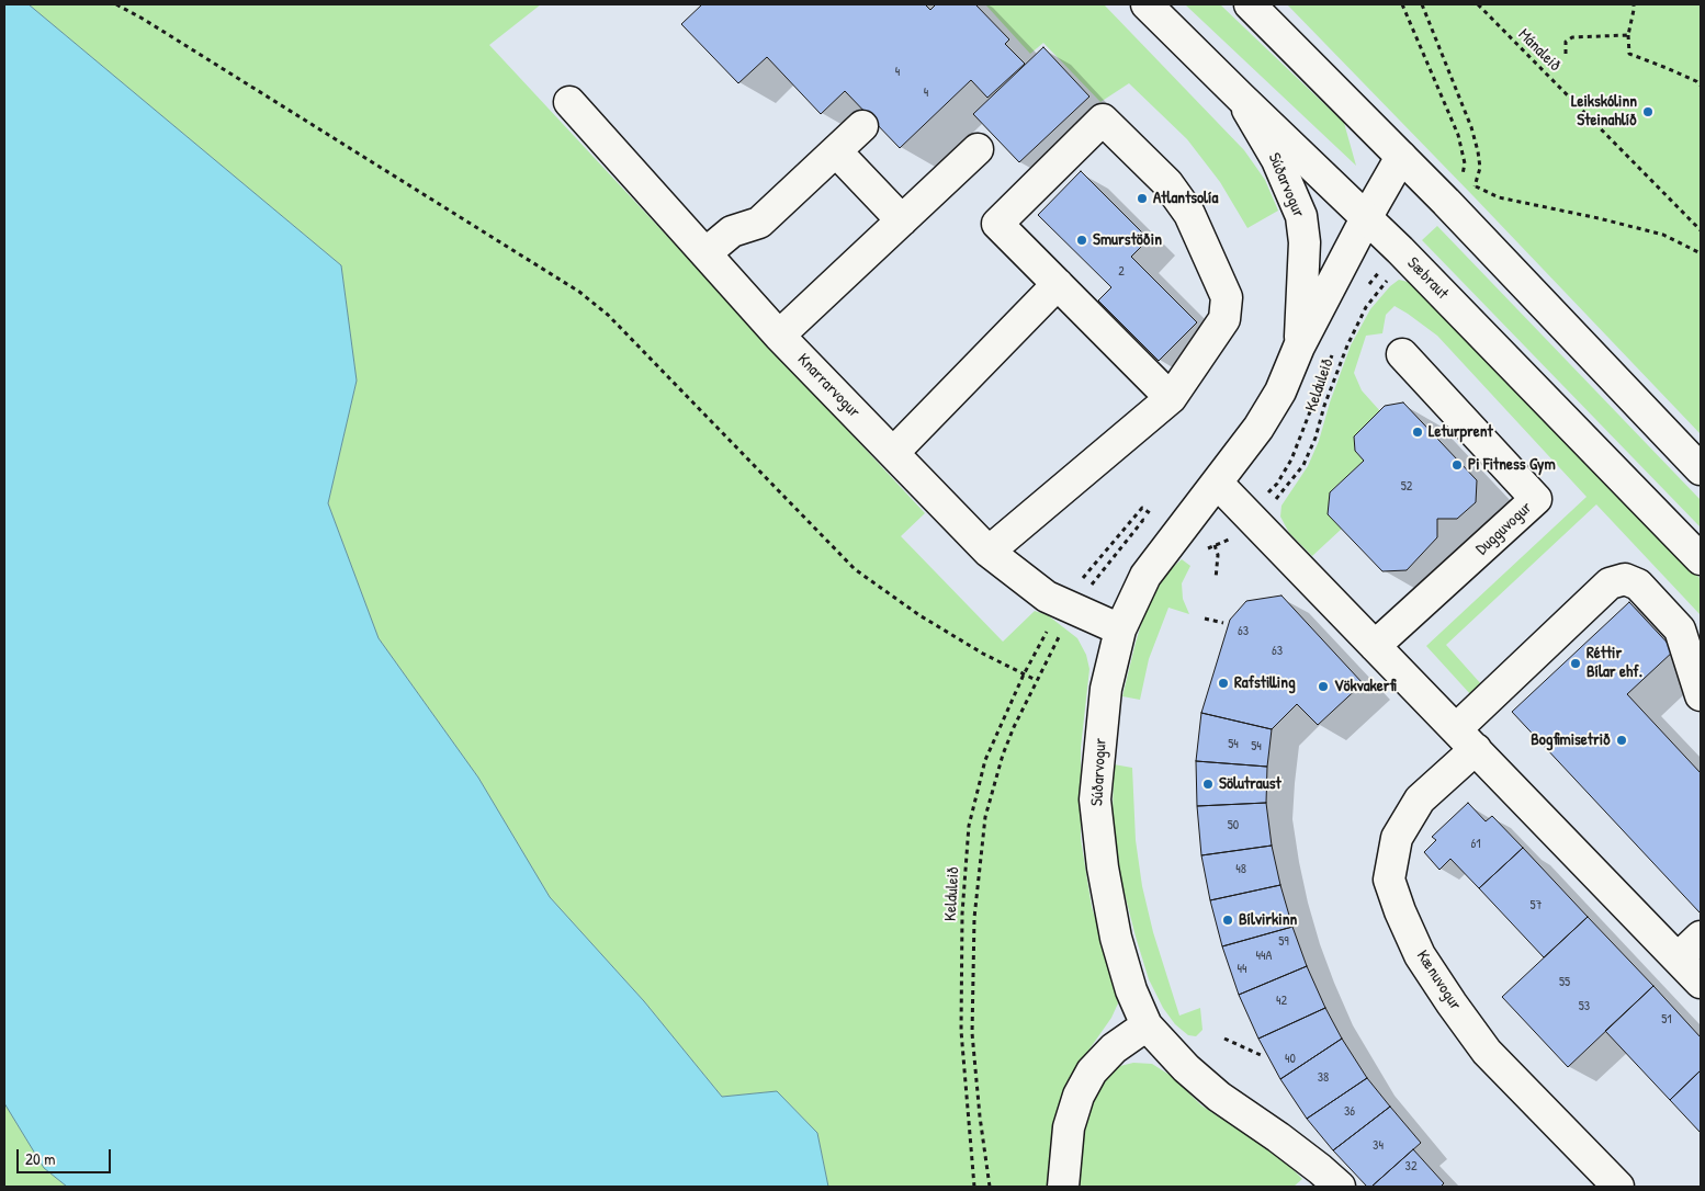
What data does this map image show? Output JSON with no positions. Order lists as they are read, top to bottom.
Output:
{
  "streets": {
    "main road": [
      "Súðarvogur",
      "Sæbraut",
      "Knarrarvogur",
      "Dugguvogur",
      "Kænuvogur"
    ],
    "path": ["Mánaleið", "Kelduleið"]
  },
  "crossings": [
    ["Súðarvogur", "Sæbraut"],
    ["Súðarvogur", "Knarrarvogur"]
  ],
  "places": [
    "Leikskólinn Steinahlíð",
    "Atlantsolía",
    "Smurstöðin",
    "Leturprent",
    "Pi Fitness Gym",
    "Réttir Bílar ehf.",
    "Rafstilling",
    "Vökvakerfi",
    "Bogfimisetrið",
    "Sölutraust",
    "Bílvirkinn"
  ],
  "house_numbers": [
    "4",
    "4",
    "2",
    "52",
    "63",
    "63",
    "54",
    "54",
    "50",
    "61",
    "48",
    "57",
    "59",
    "44A",
    "44",
    "55",
    "42",
    "53",
    "51",
    "40",
    "38",
    "36",
    "34",
    "32"
  ],
  "scale_bar": "20 m"
}
